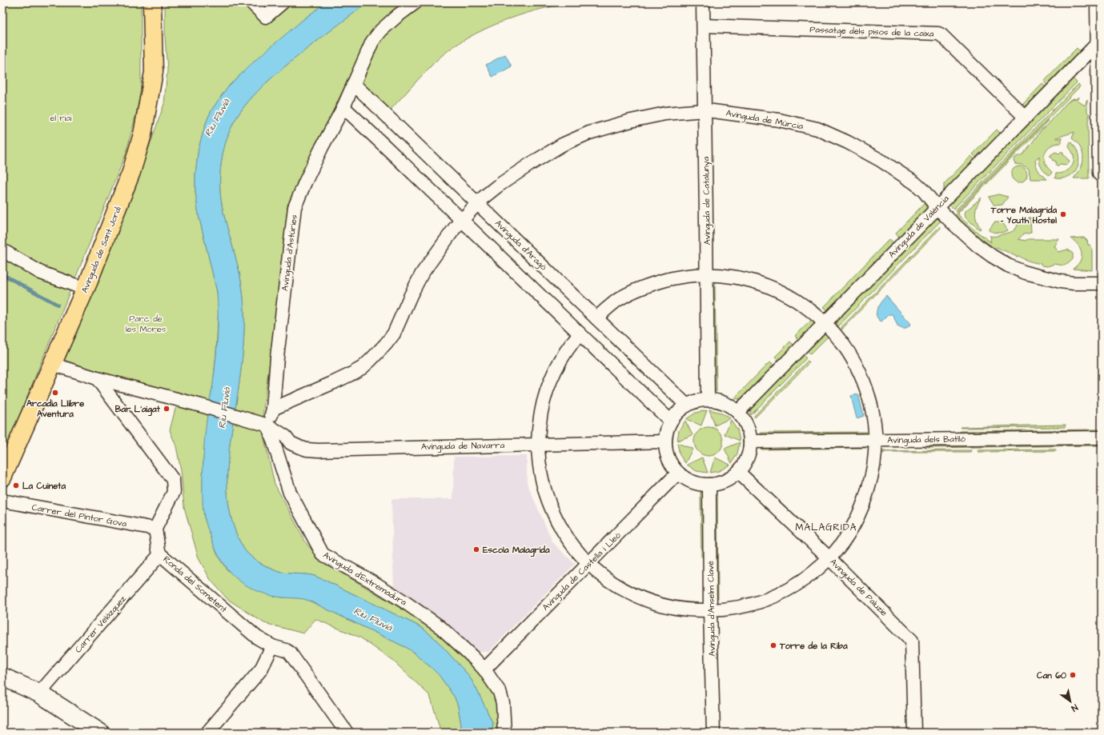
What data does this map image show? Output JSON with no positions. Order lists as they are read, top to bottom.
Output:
{
  "streets": {
    "main road": ["Avinguda de Sant Jordi"],
    "street": [
      "Passatge dels pisos de la caixa",
      "Avinguda de Múrcia",
      "Avinguda de Catalunya",
      "Avinguda de València",
      "Avinguda d'Aragó",
      "Avinguda d'Astúries",
      "Avinguda dels Batlló",
      "Avinguda de Navarra",
      "Carrer del Pintor Gova",
      "Avinguda de Castella i Lleó",
      "Avinguda d'Extremadura",
      "Ronda del Sometent",
      "Avinguda de Paluzie",
      "Avinguda d'Anselm Clavé",
      "Carrer Velázquez"
    ]
  },
  "crossings": [
    ["Passatge dels pisos de la caixa", "Avinguda de Catalunya"],
    ["Passatge dels pisos de la caixa", "Avinguda de València"],
    ["Avinguda de Múrcia", "Avinguda de Catalunya"],
    ["Avinguda de Múrcia", "Avinguda de València"],
    ["Avinguda de Múrcia", "Avinguda d'Aragó"],
    ["Avinguda de Múrcia", "Avinguda d'Astúries"],
    ["Avinguda de Catalunya", "Avinguda de València"],
    ["Avinguda de Catalunya", "Avinguda d'Aragó"],
    ["Avinguda de Catalunya", "Avinguda dels Batlló"],
    ["Avinguda de Catalunya", "Avinguda de Navarra"],
    ["Avinguda de Catalunya", "Avinguda de Castella i Lleó"],
    ["Avinguda de Catalunya", "Avinguda de Paluzie"],
    ["Avinguda de Catalunya", "Avinguda d'Anselm Clavé"],
    ["Avinguda de València", "Avinguda d'Aragó"],
    ["Avinguda de València", "Avinguda dels Batlló"],
    ["Avinguda de València", "Avinguda de Navarra"],
    ["Avinguda de València", "Avinguda de Castella i Lleó"],
    ["Avinguda de València", "Avinguda de Paluzie"],
    ["Avinguda de València", "Avinguda d'Anselm Clavé"],
    ["Avinguda d'Aragó", "Avinguda d'Astúries"],
    ["Avinguda d'Aragó", "Avinguda dels Batlló"],
    ["Avinguda d'Aragó", "Avinguda de Navarra"],
    ["Avinguda d'Aragó", "Avinguda de Castella i Lleó"],
    ["Avinguda d'Aragó", "Avinguda de Paluzie"],
    ["Avinguda d'Aragó", "Avinguda d'Anselm Clavé"],
    ["Avinguda d'Astúries", "Avinguda de Navarra"],
    ["Avinguda d'Astúries", "Avinguda d'Extremadura"],
    ["Avinguda dels Batlló", "Avinguda de Navarra"],
    ["Avinguda dels Batlló", "Avinguda de Castella i Lleó"],
    ["Avinguda dels Batlló", "Avinguda de Paluzie"],
    ["Avinguda dels Batlló", "Avinguda d'Anselm Clavé"],
    ["Avinguda de Navarra", "Avinguda de Castella i Lleó"],
    ["Avinguda de Navarra", "Avinguda d'Extremadura"],
    ["Avinguda de Navarra", "Avinguda de Paluzie"],
    ["Avinguda de Navarra", "Avinguda d'Anselm Clavé"],
    ["Carrer del Pintor Gova", "Ronda del Sometent"],
    ["Avinguda de Castella i Lleó", "Avinguda d'Extremadura"],
    ["Avinguda de Castella i Lleó", "Avinguda de Paluzie"],
    ["Avinguda de Castella i Lleó", "Avinguda d'Anselm Clavé"],
    ["Ronda del Sometent", "Carrer Velázquez"],
    ["Avinguda de Paluzie", "Avinguda d'Anselm Clavé"]
  ],
  "districts": ["MALAGRIDA"],
  "water": ["Riu Fluvià"],
  "parks": ["el riai", "Parc de les Mores"],
  "places": [
    "Torre Malagrida - Youth Hostel",
    "Arcadia Llibre Aventura",
    "Bar L'aigat",
    "La Cuineta",
    "Escola Malagrida",
    "Torre de la Riba",
    "Can 60"
  ],
  "north": "bottom right"
}
